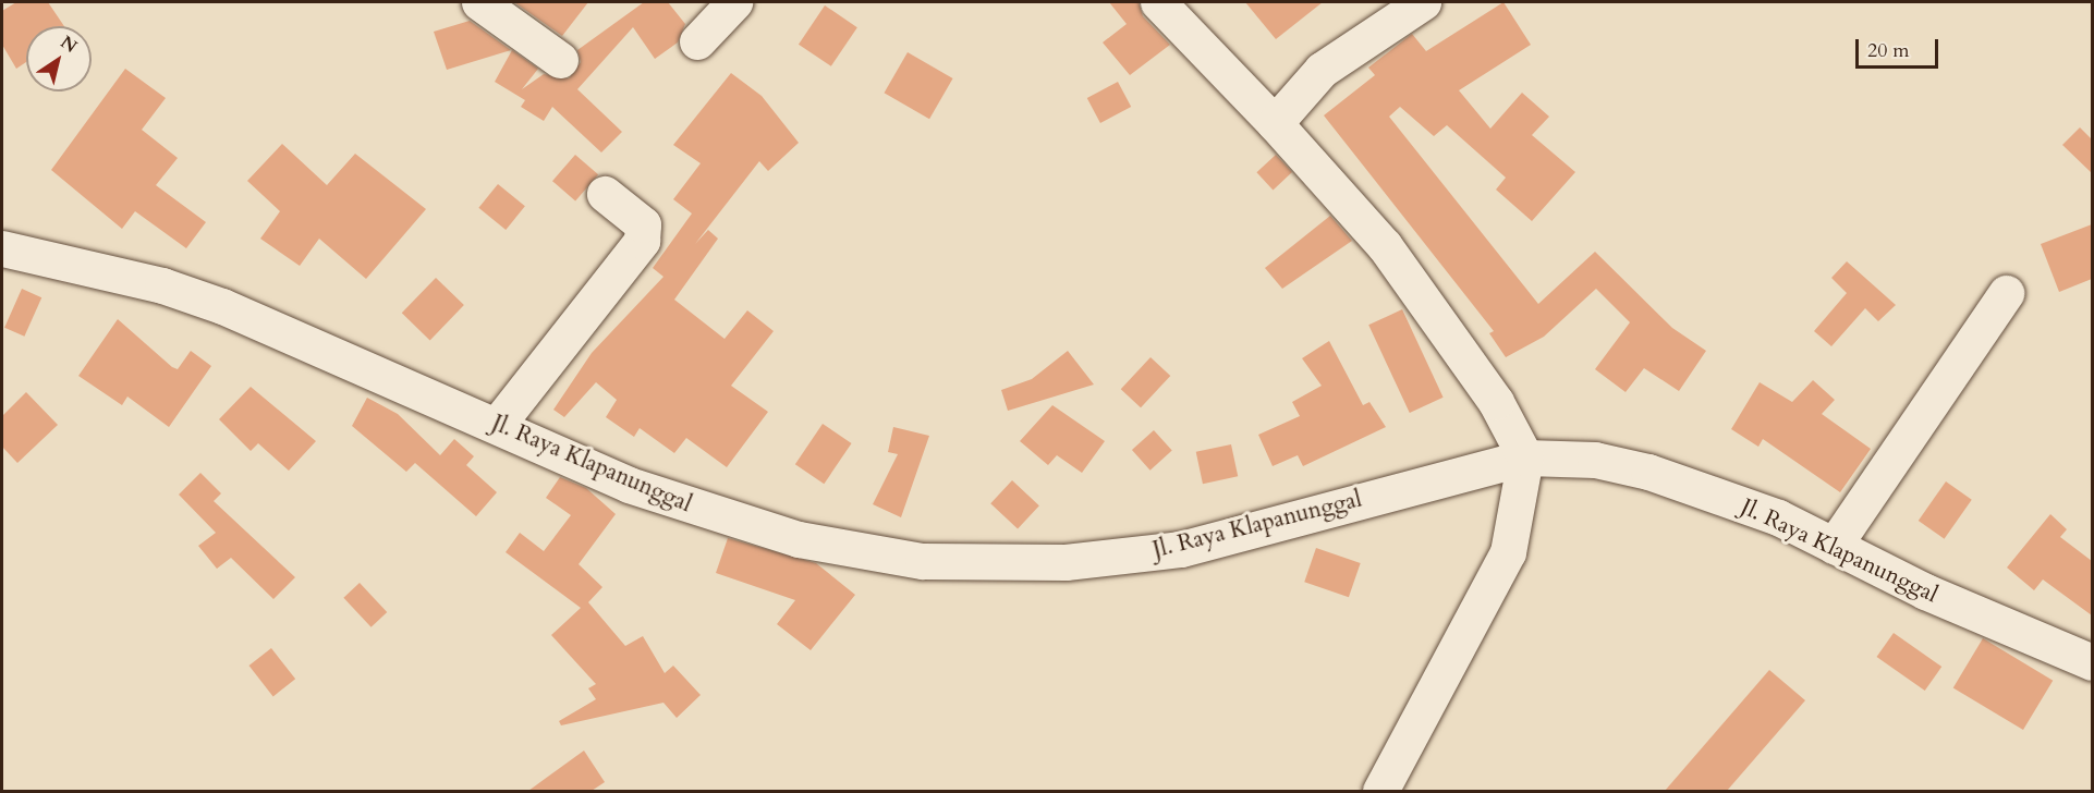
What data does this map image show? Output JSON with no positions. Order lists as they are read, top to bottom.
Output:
{
  "streets": {
    "street": ["Jl. Raya Klapanunggal"]
  },
  "scale_bar": "20 m",
  "north": "top right"
}
